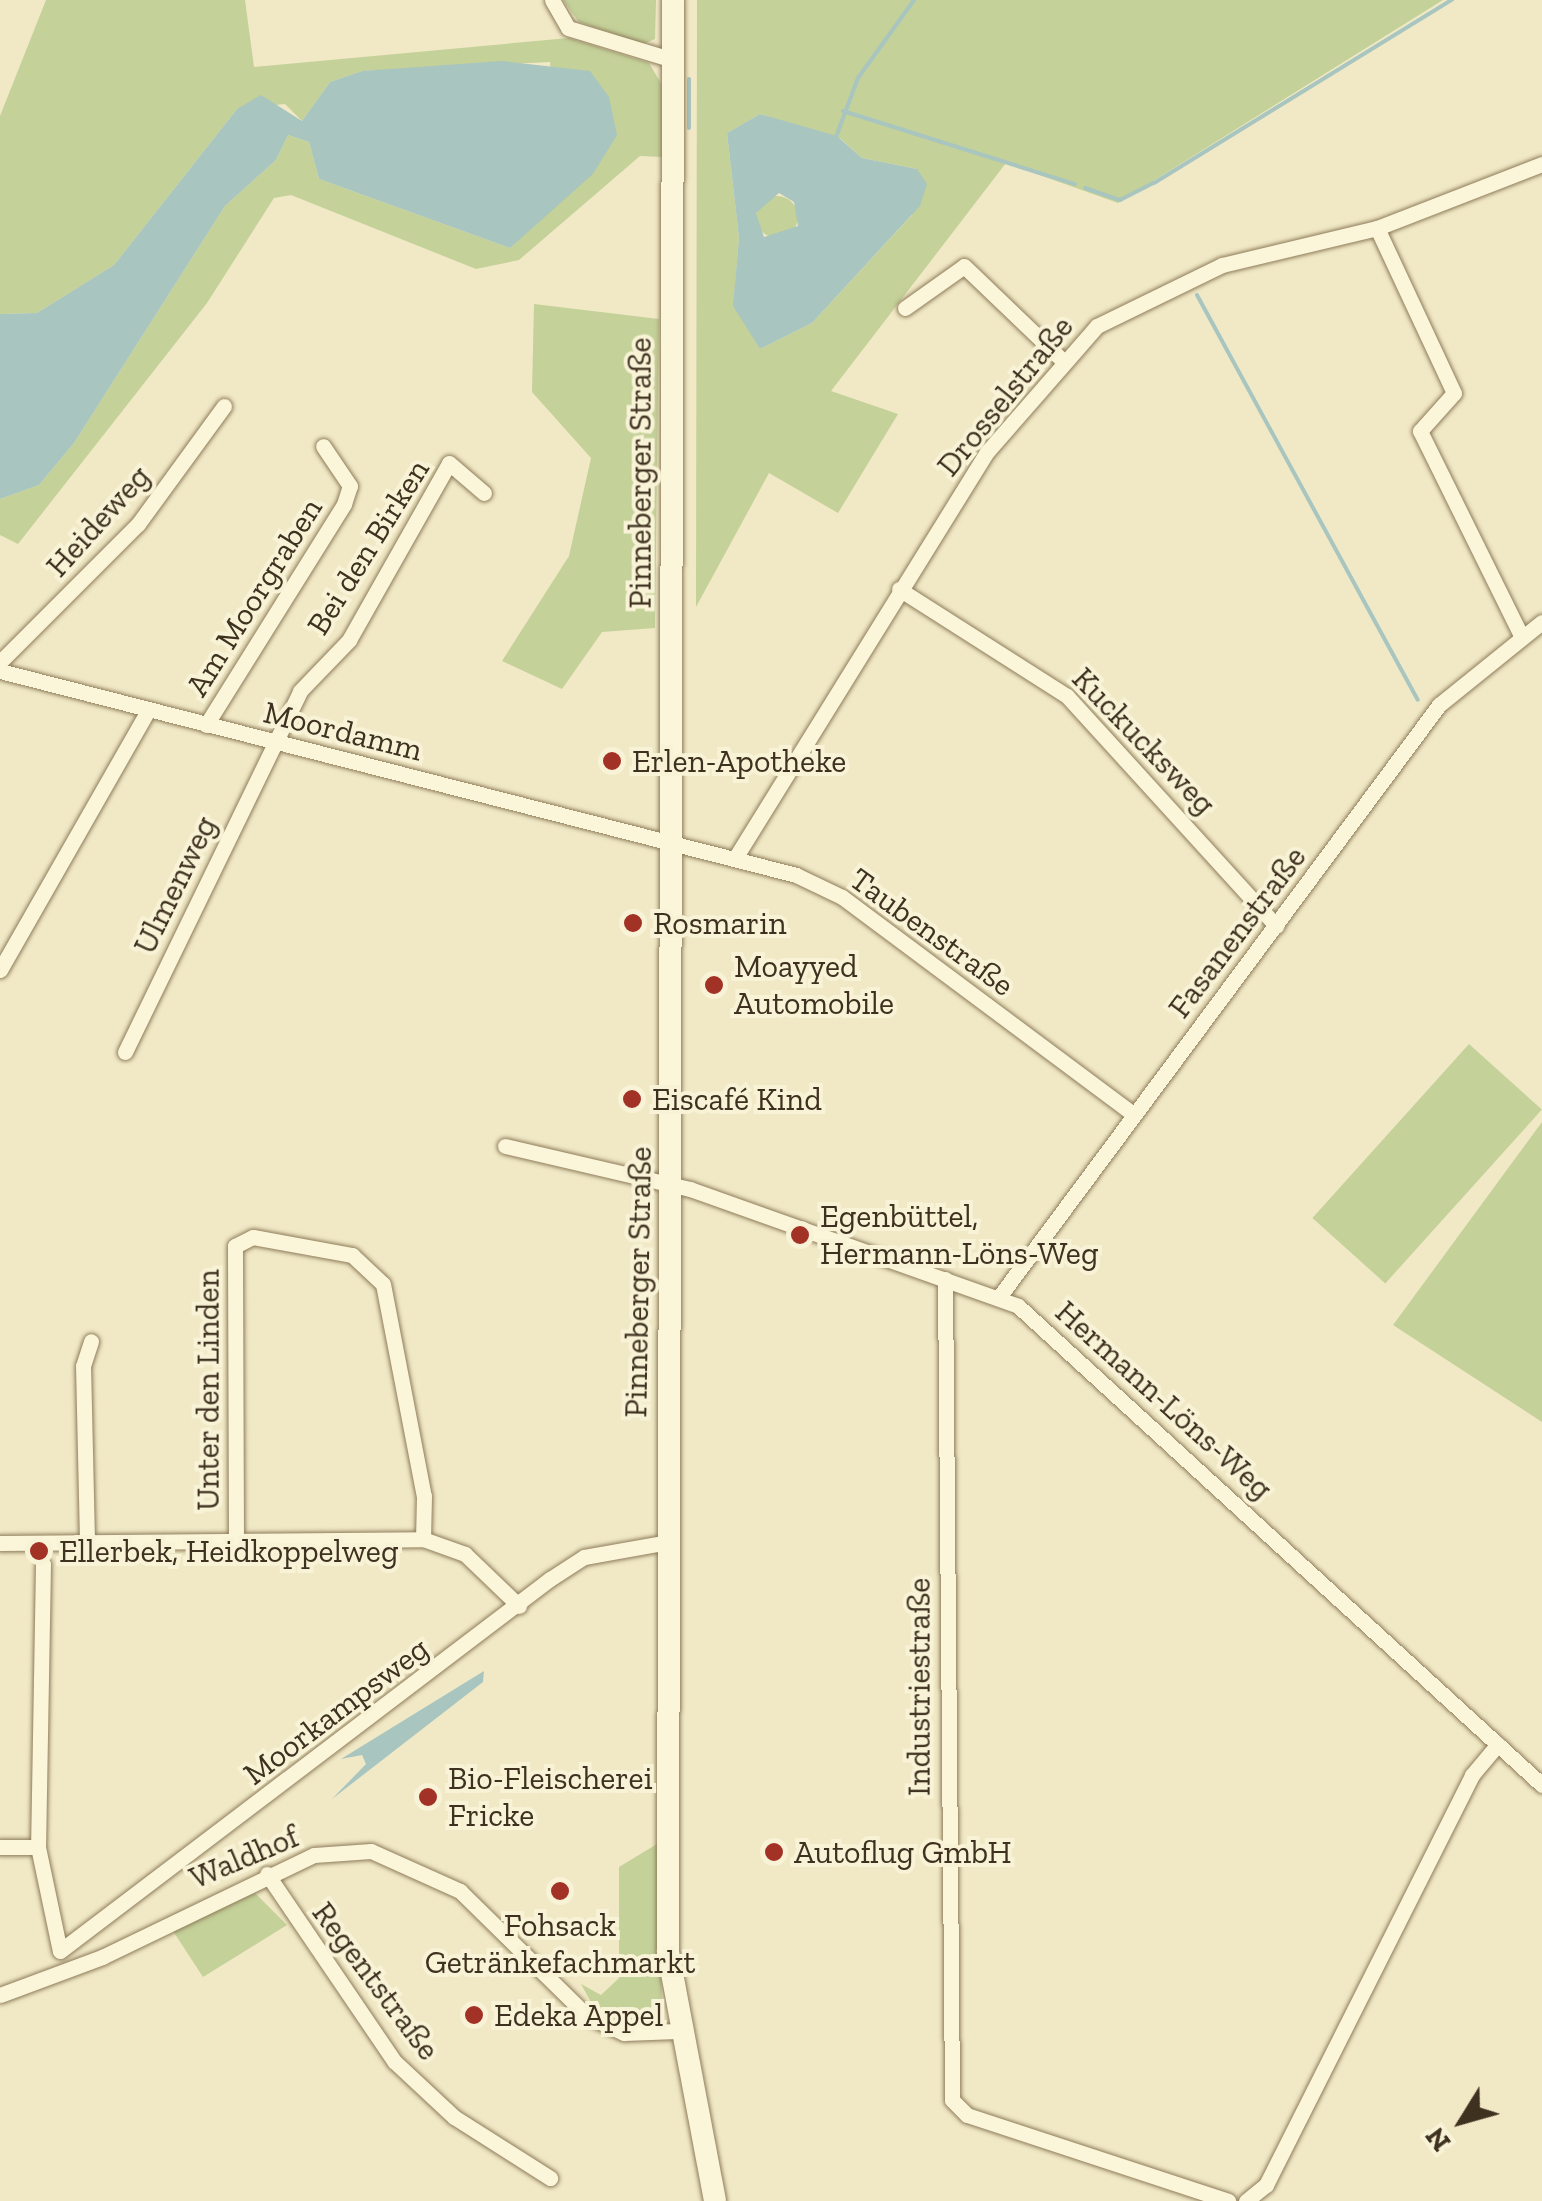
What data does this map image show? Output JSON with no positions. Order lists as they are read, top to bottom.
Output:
{
  "streets": {
    "main road": ["Pinneberger Straße"],
    "street": [
      "Drosselstraße",
      "Heideweg",
      "Bei den Birken",
      "Am Moorgraben",
      "Moordamm",
      "Kuckucksweg",
      "Ulmenweg",
      "Taubenstraße",
      "Fasanenstraße",
      "Unter den Linden",
      "Hermann-Löns-Weg",
      "Industriestraße",
      "Moorkampsweg",
      "Waldhof",
      "Regentstraße"
    ]
  },
  "crossings": [
    ["Drosselstraße", "Kuckucksweg"],
    ["Drosselstraße", "Taubenstraße"],
    ["Pinneberger Straße", "Moordamm"],
    ["Pinneberger Straße", "Taubenstraße"],
    ["Pinneberger Straße", "Hermann-Löns-Weg"],
    ["Pinneberger Straße", "Moorkampsweg"],
    ["Pinneberger Straße", "Waldhof"],
    ["Bei den Birken", "Moordamm"],
    ["Bei den Birken", "Ulmenweg"],
    ["Am Moorgraben", "Moordamm"],
    ["Moordamm", "Ulmenweg"],
    ["Moordamm", "Taubenstraße"],
    ["Kuckucksweg", "Fasanenstraße"],
    ["Taubenstraße", "Fasanenstraße"],
    ["Fasanenstraße", "Hermann-Löns-Weg"],
    ["Hermann-Löns-Weg", "Industriestraße"],
    ["Waldhof", "Regentstraße"]
  ],
  "places": [
    "Erlen-Apotheke",
    "Rosmarin",
    "Moayyed Automobile",
    "Eiscafé Kind",
    "Egenbüttel, Hermann-Löns-Weg",
    "Ellerbek, Heidkoppelweg",
    "Bio-Fleischerei Fricke",
    "Autoflug GmbH",
    "Fohsack Getränkefachmarkt",
    "Edeka Appel"
  ],
  "north": "bottom left"
}
